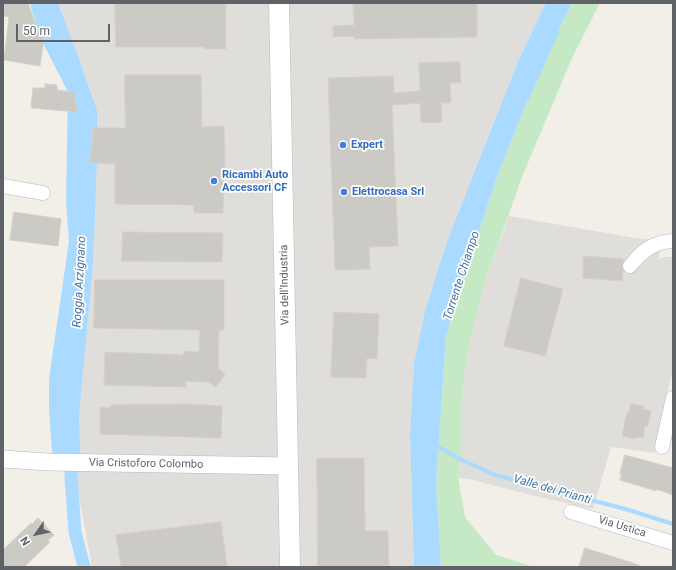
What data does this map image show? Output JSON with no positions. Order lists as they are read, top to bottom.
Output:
{
  "streets": {
    "main road": ["Via dell'Industria"],
    "street": ["Via Cristoforo Colombo", "Via Ustica"]
  },
  "crossings": [
    ["Via dell'Industria", "Via Cristoforo Colombo"]
  ],
  "water": ["Torrente Chiampo", "Roggia Arzignano", "Valle dei Prianti"],
  "places": ["Expert", "Ricambi Auto Accessori CF", "Elettrocasa Srl"],
  "scale_bar": "50 m",
  "north": "bottom left"
}
